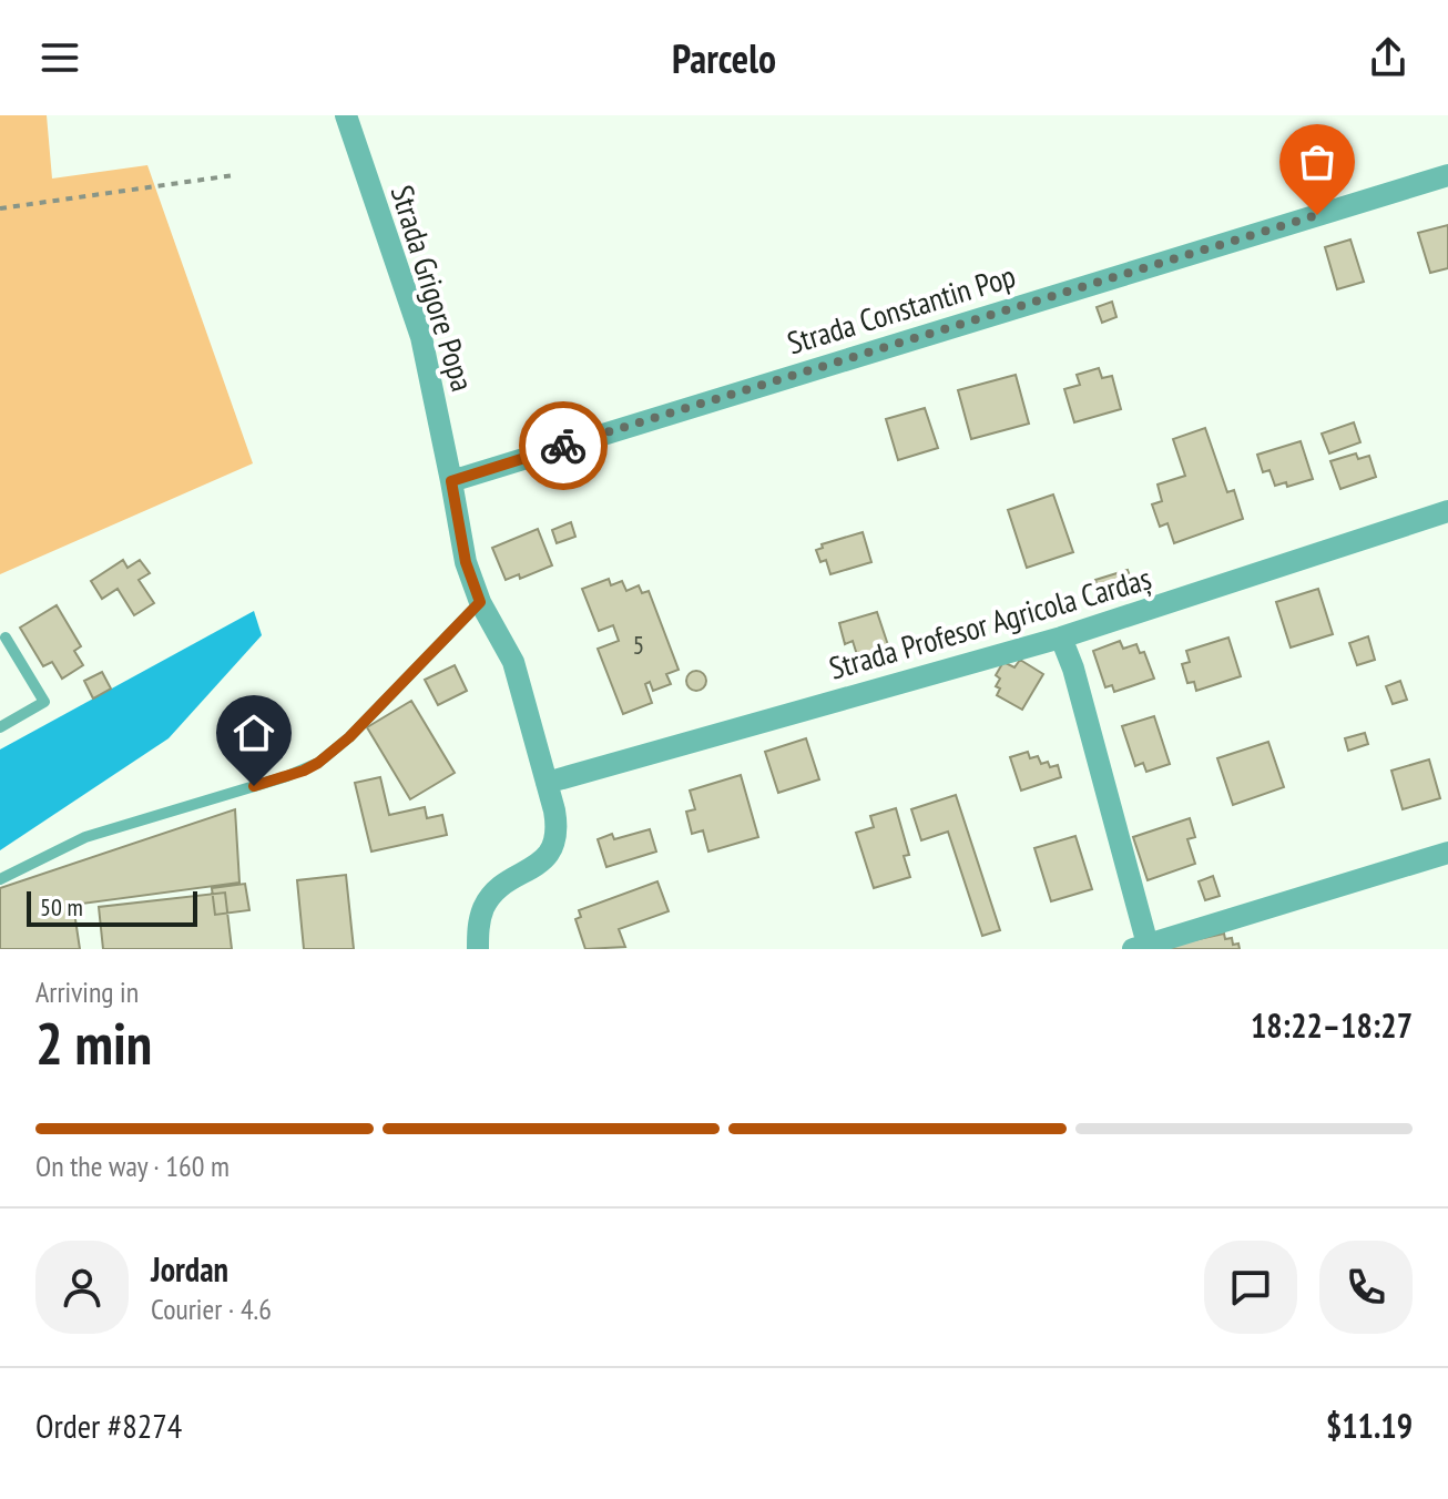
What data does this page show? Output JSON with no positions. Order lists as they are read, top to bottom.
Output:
{
  "streets": {
    "street": ["Strada Grigore Popa", "Strada Constantin Pop", "Strada Profesor Agricola Cardaș"]
  },
  "crossings": [
    ["Strada Grigore Popa", "Strada Constantin Pop"]
  ],
  "house_numbers": ["5"],
  "scale_bar": "50 m",
  "page": {
    "header": "Parcelo",
    "scale": "50 m",
    "heading": ["2 min", "Arriving in", "18:22–18:27"],
    "panel": [
      "Jordan",
      "Courier · 4.6",
      "Order #8274",
      "$11.19"
    ],
    "bar": "On the way · 160 m"
  }
}
